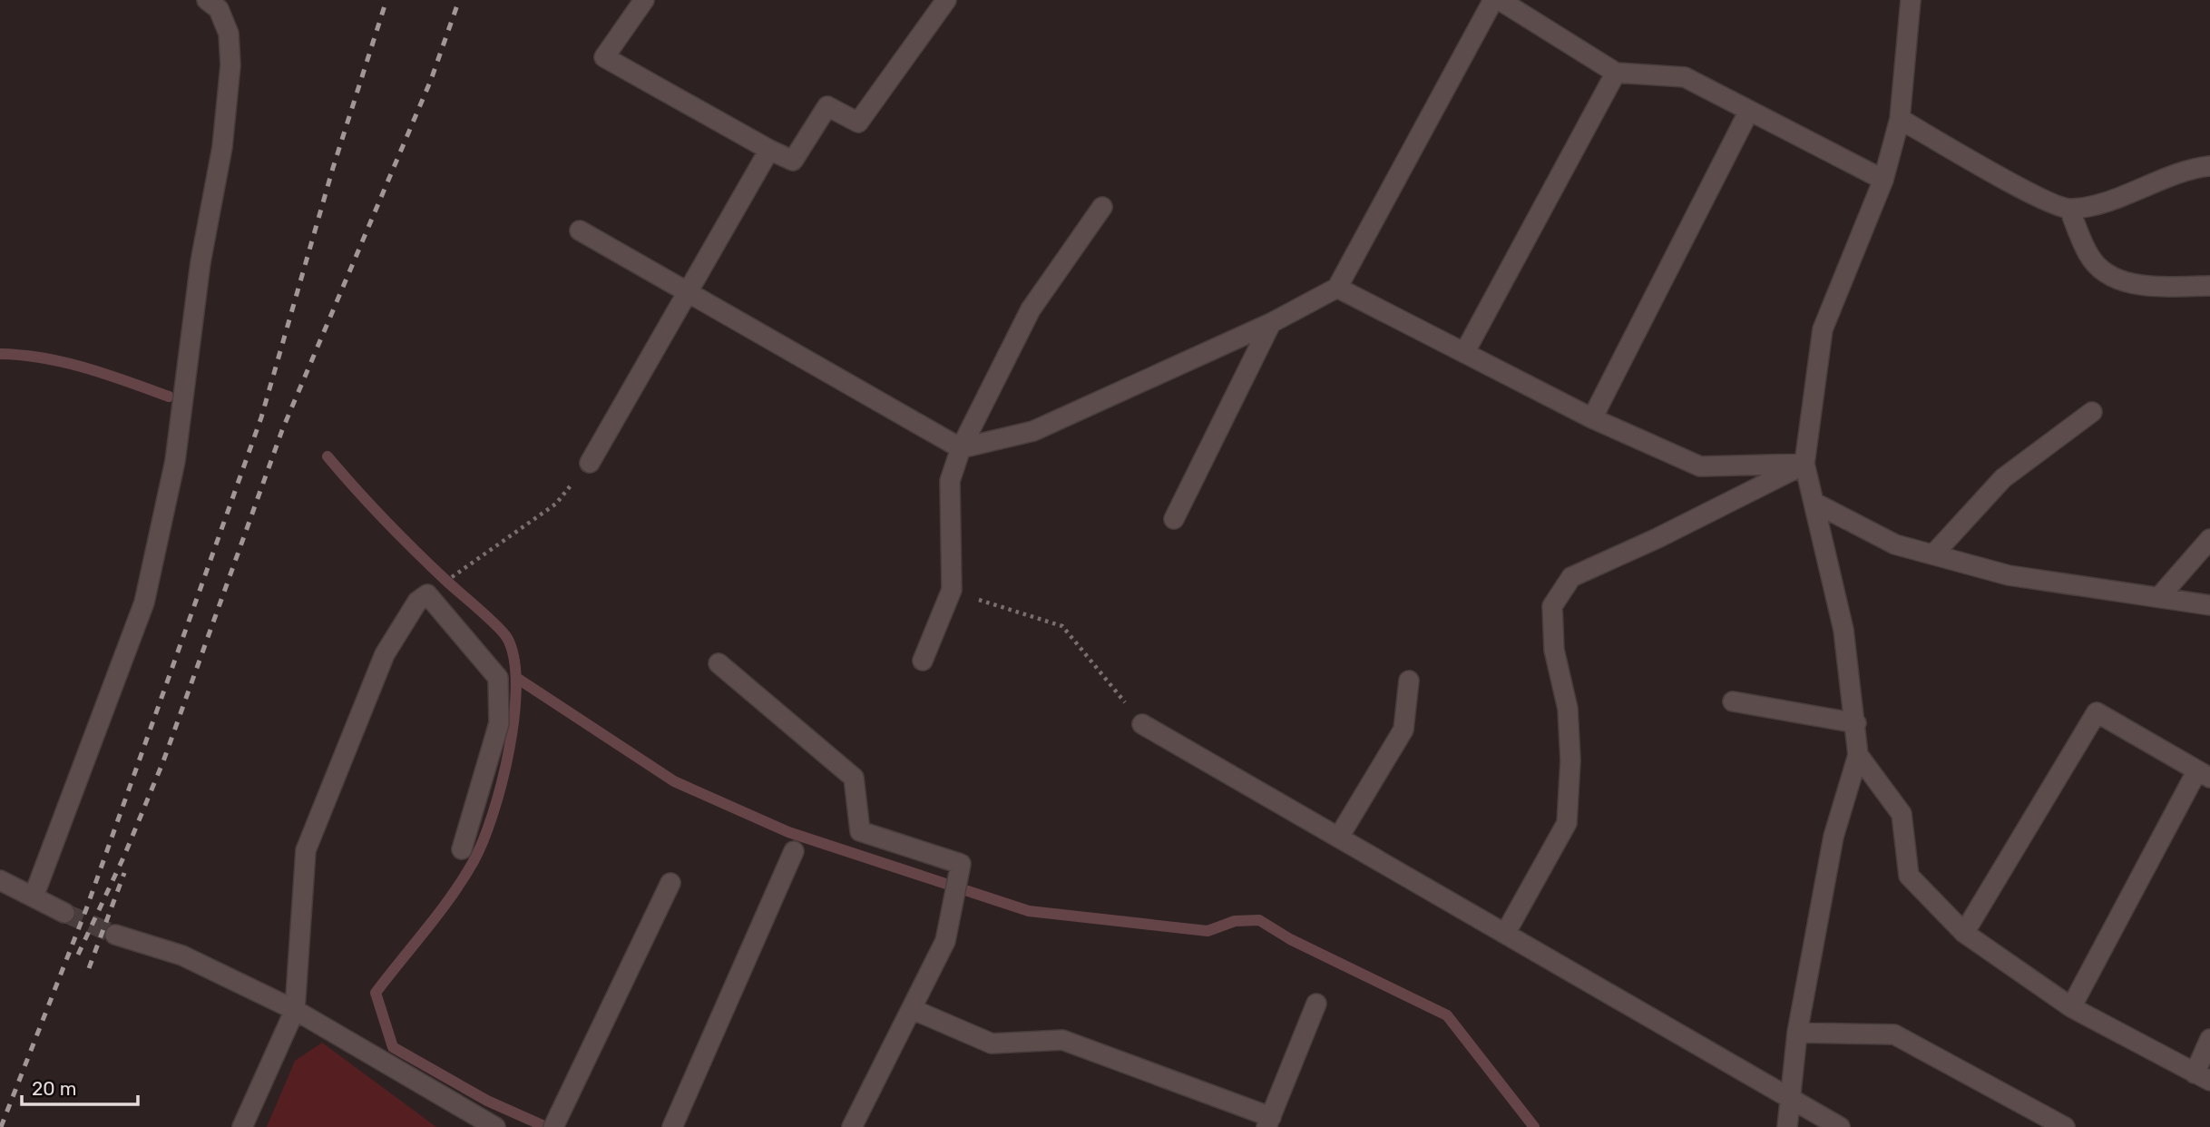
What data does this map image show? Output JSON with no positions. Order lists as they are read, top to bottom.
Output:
{
  "scale_bar": "20 m"
}
